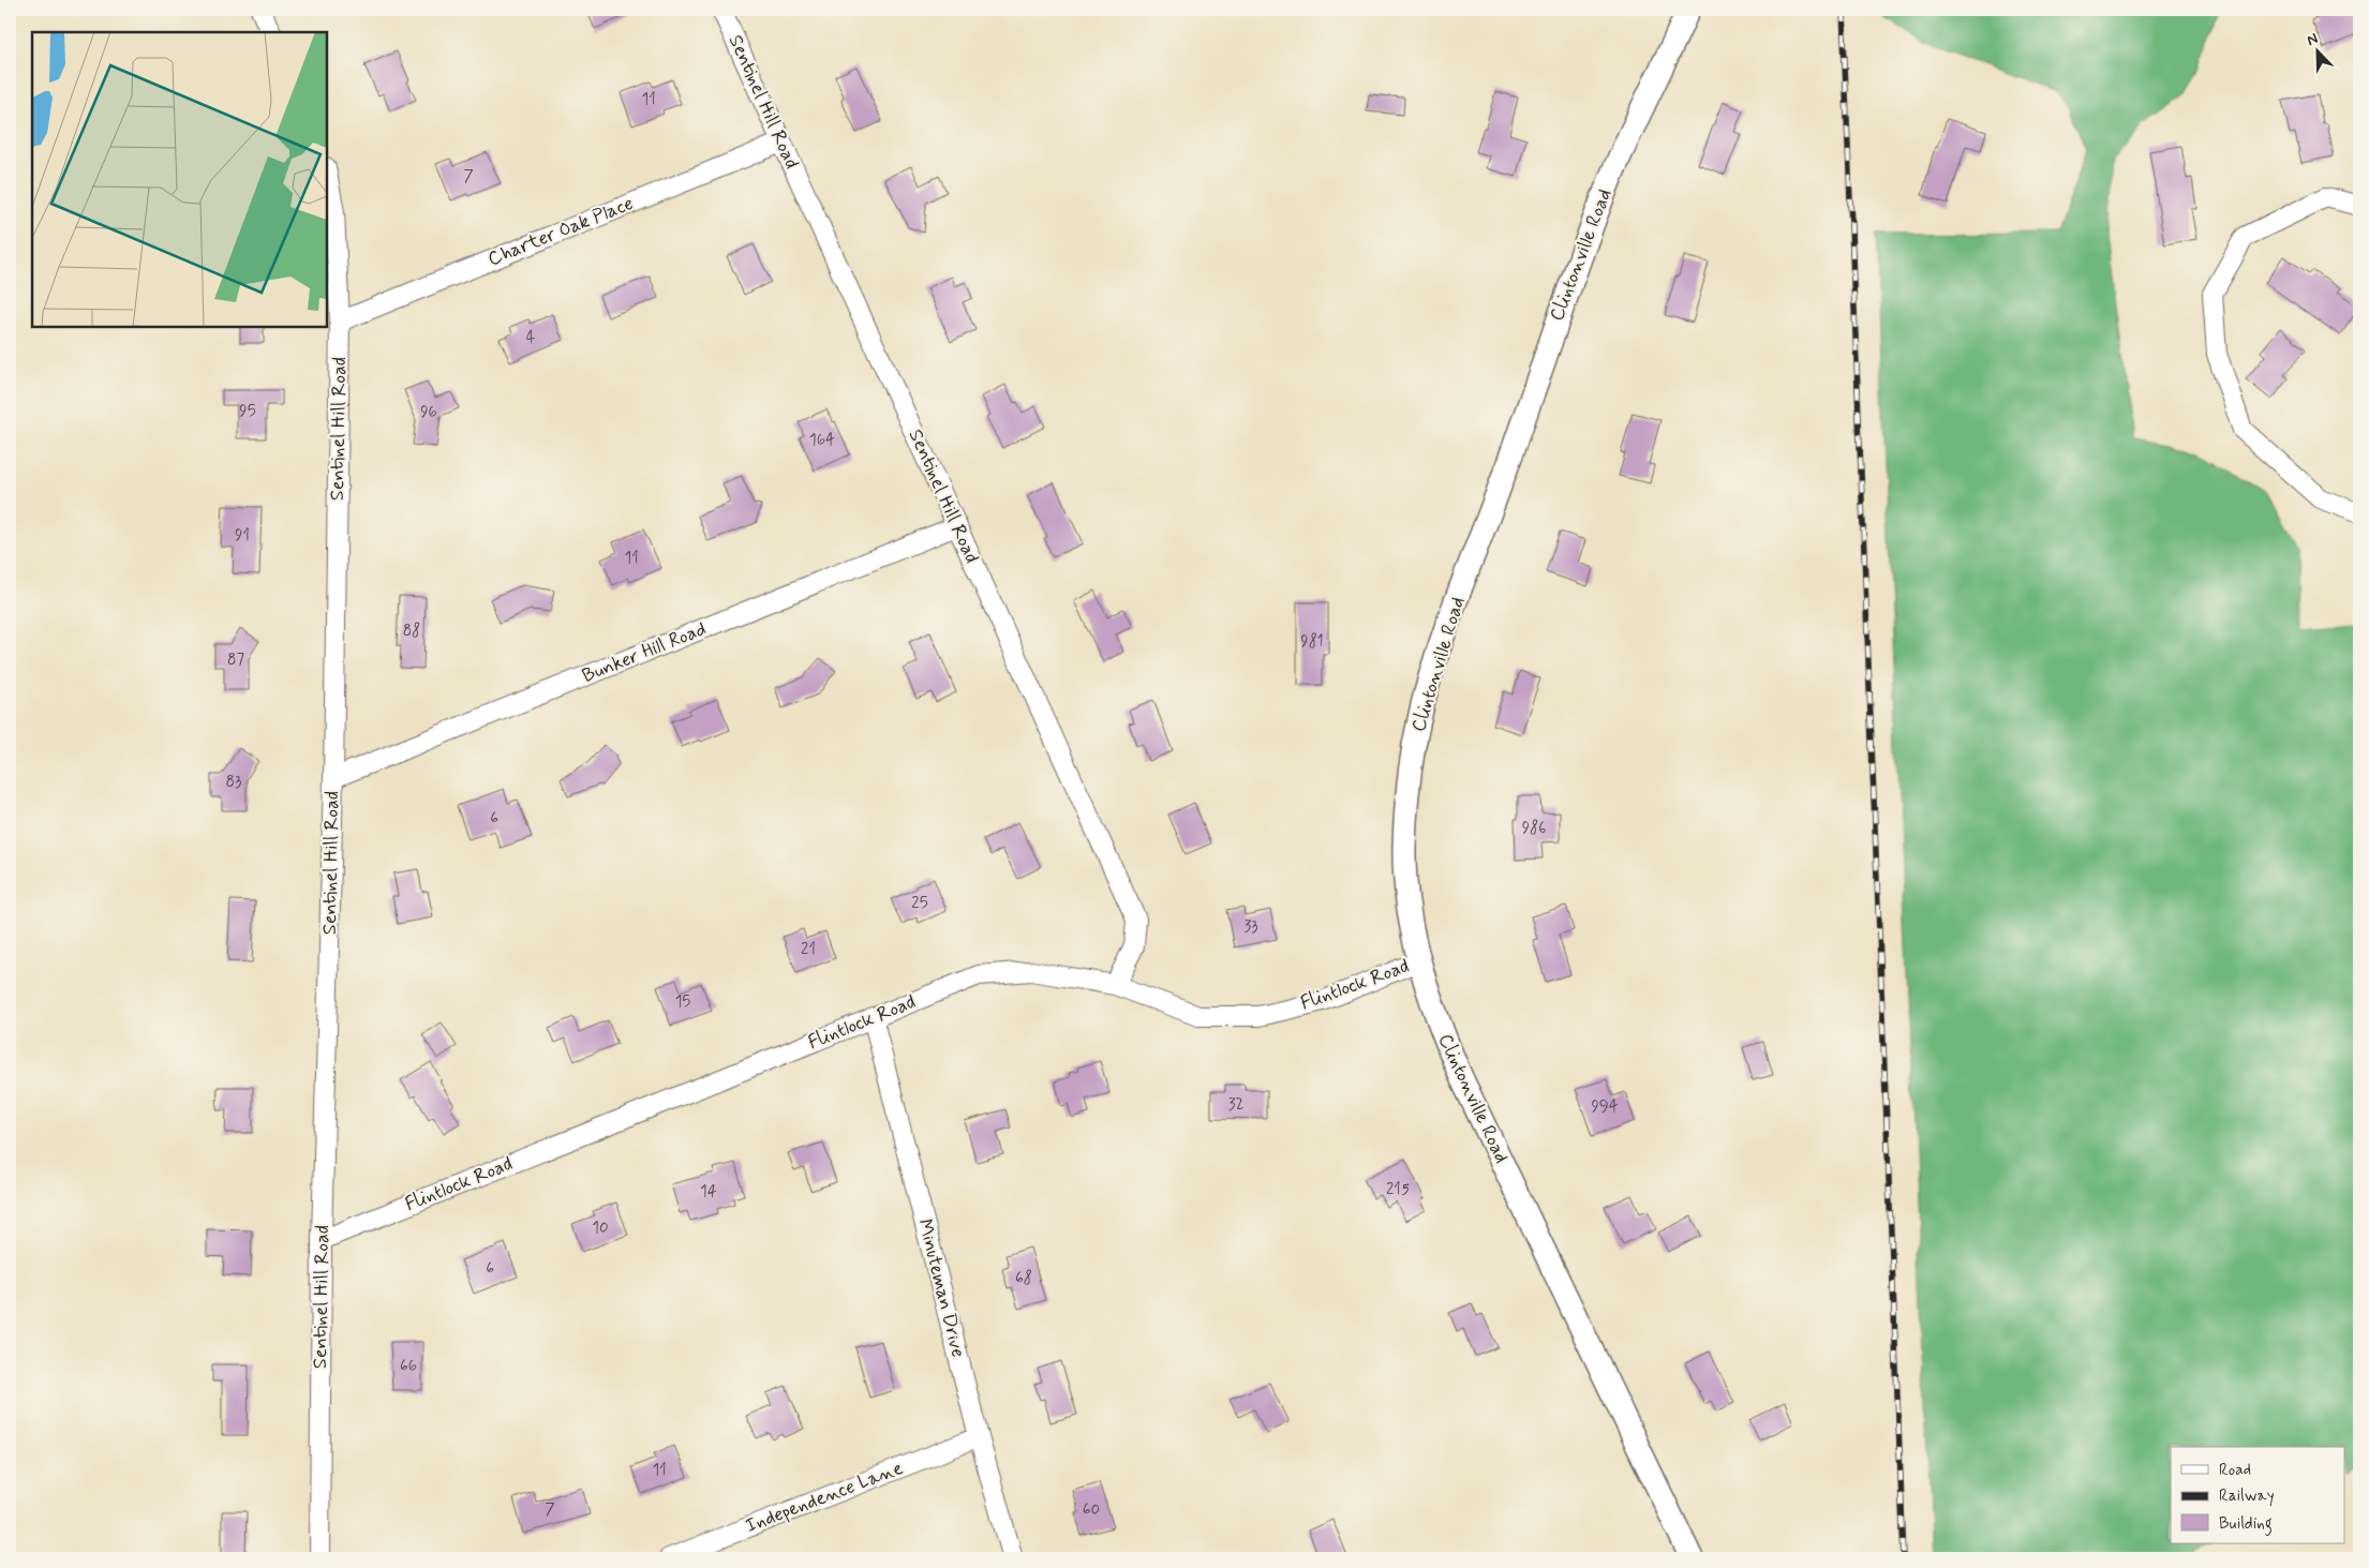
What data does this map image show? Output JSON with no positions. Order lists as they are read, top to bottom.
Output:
{
  "streets": {
    "street": [
      "Sentinel Hill Road",
      "Charter Oak Place",
      "Clintonville Road",
      "Bunker Hill Road",
      "Flintlock Road",
      "Minuteman Drive",
      "Independence Lane"
    ]
  },
  "crossings": [
    ["Sentinel Hill Road", "Charter Oak Place"],
    ["Sentinel Hill Road", "Bunker Hill Road"],
    ["Sentinel Hill Road", "Flintlock Road"],
    ["Clintonville Road", "Flintlock Road"],
    ["Flintlock Road", "Minuteman Drive"],
    ["Minuteman Drive", "Independence Lane"]
  ],
  "house_numbers": [
    "11",
    "7",
    "4",
    "95",
    "96",
    "164",
    "91",
    "11",
    "88",
    "981",
    "87",
    "83",
    "6",
    "986",
    "25",
    "33",
    "21",
    "15",
    "32",
    "994",
    "215",
    "14",
    "10",
    "6",
    "68",
    "66",
    "11",
    "7",
    "60"
  ],
  "legend": ["Road", "Railway", "Building"],
  "north": "top left"
}
